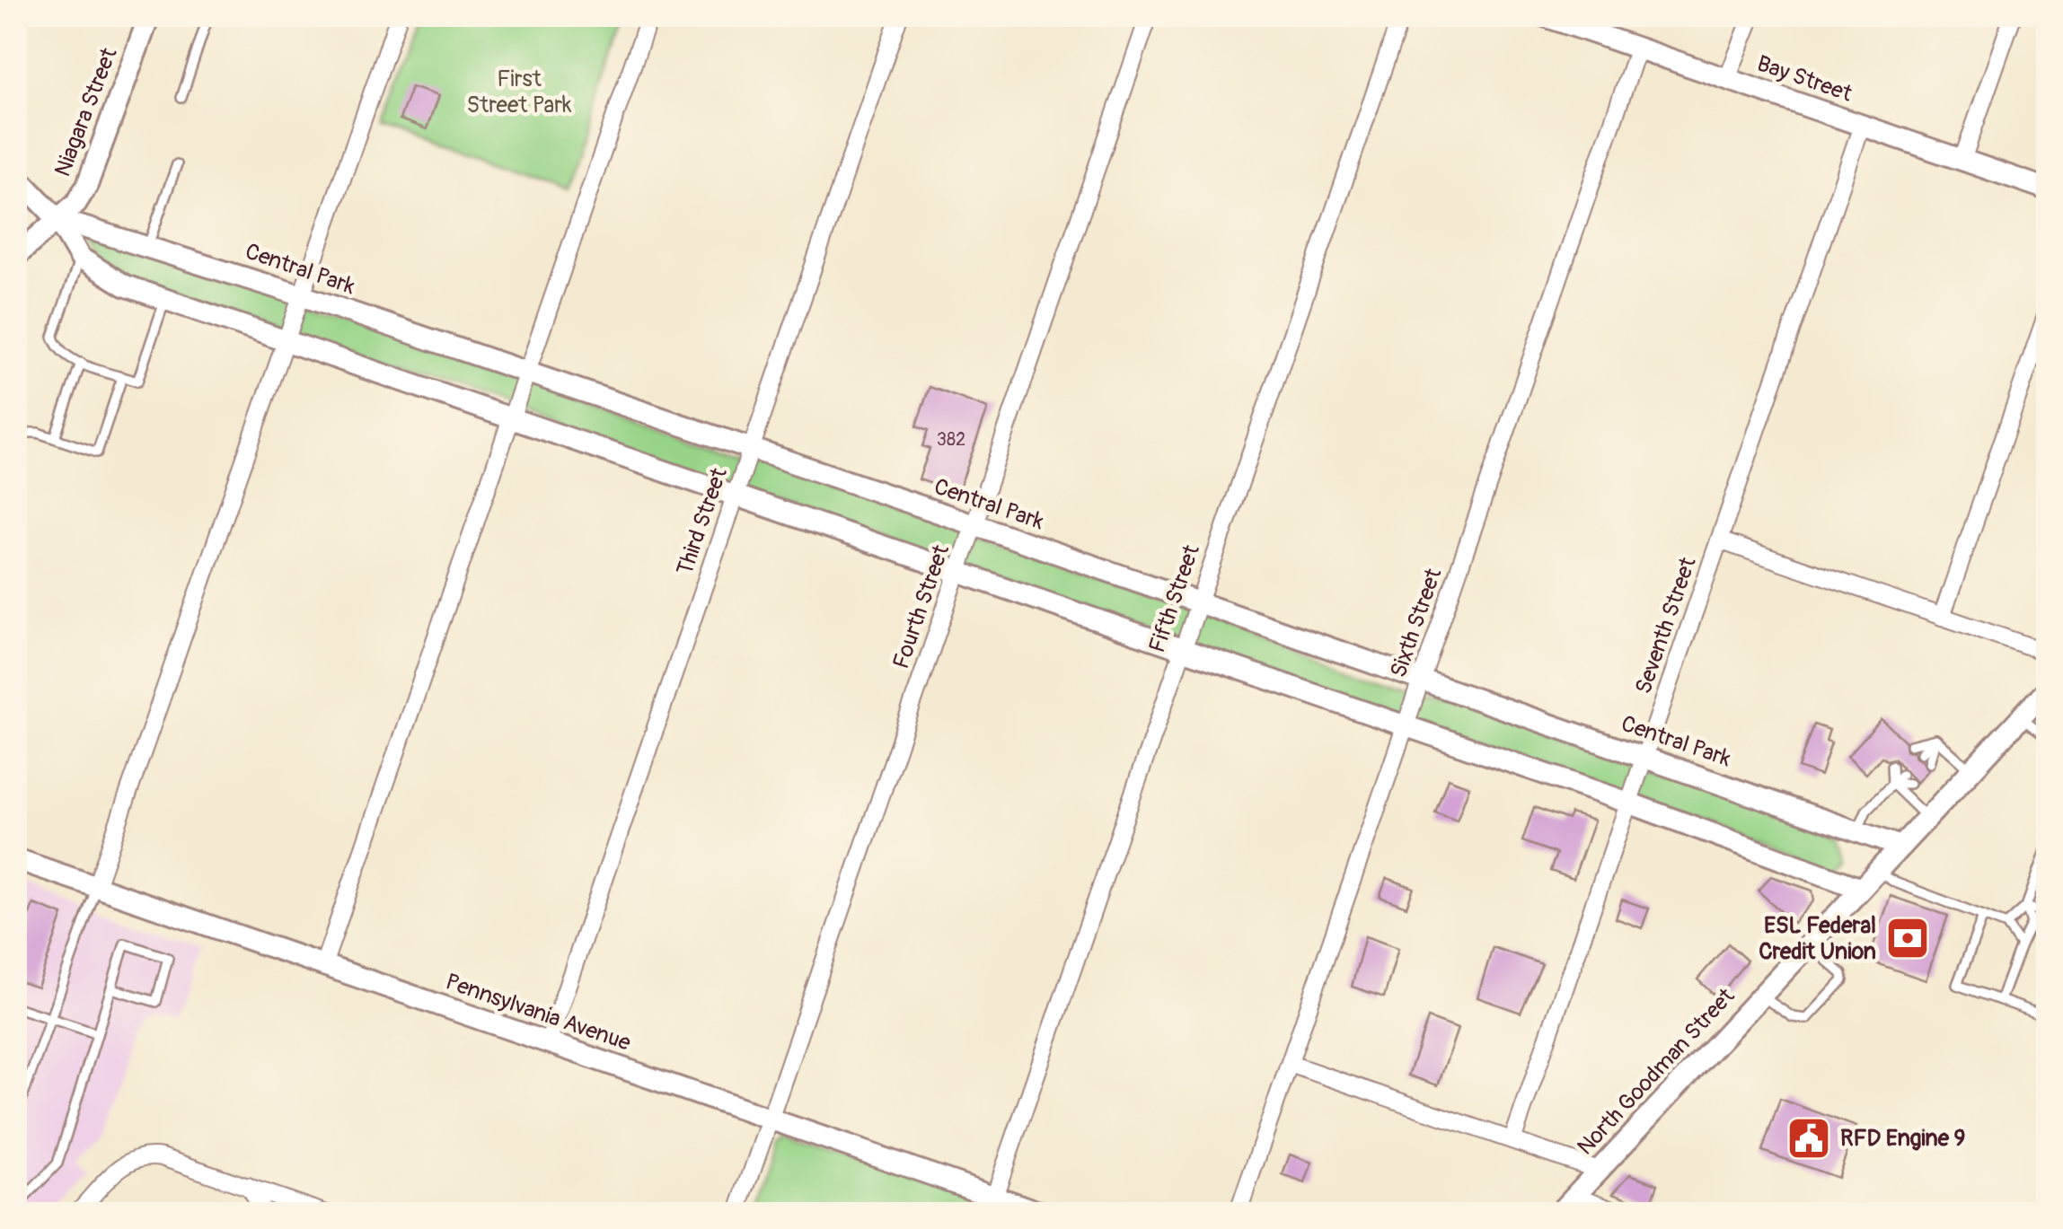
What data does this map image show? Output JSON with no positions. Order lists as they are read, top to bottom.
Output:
{
  "streets": {
    "main road": [
      "Bay Street",
      "Niagara Street",
      "Central Park",
      "Pennsylvania Avenue",
      "North Goodman Street"
    ],
    "street": [
      "Third Street",
      "Fifth Street",
      "Fourth Street",
      "Sixth Street",
      "Seventh Street"
    ]
  },
  "crossings": [
    ["Bay Street", "Sixth Street"],
    ["Bay Street", "Seventh Street"],
    ["Niagara Street", "Central Park"],
    ["Central Park", "Third Street"],
    ["Central Park", "Fifth Street"],
    ["Central Park", "Fourth Street"],
    ["Central Park", "Sixth Street"],
    ["Central Park", "Seventh Street"],
    ["Central Park", "North Goodman Street"],
    ["Third Street", "Pennsylvania Avenue"],
    ["Fifth Street", "Pennsylvania Avenue"],
    ["Fourth Street", "Pennsylvania Avenue"]
  ],
  "parks": ["First Street Park"],
  "places": {
    "bank": ["ESL Federal Credit Union"],
    "public building": ["RFD Engine 9"]
  },
  "house_numbers": ["382"]
}
